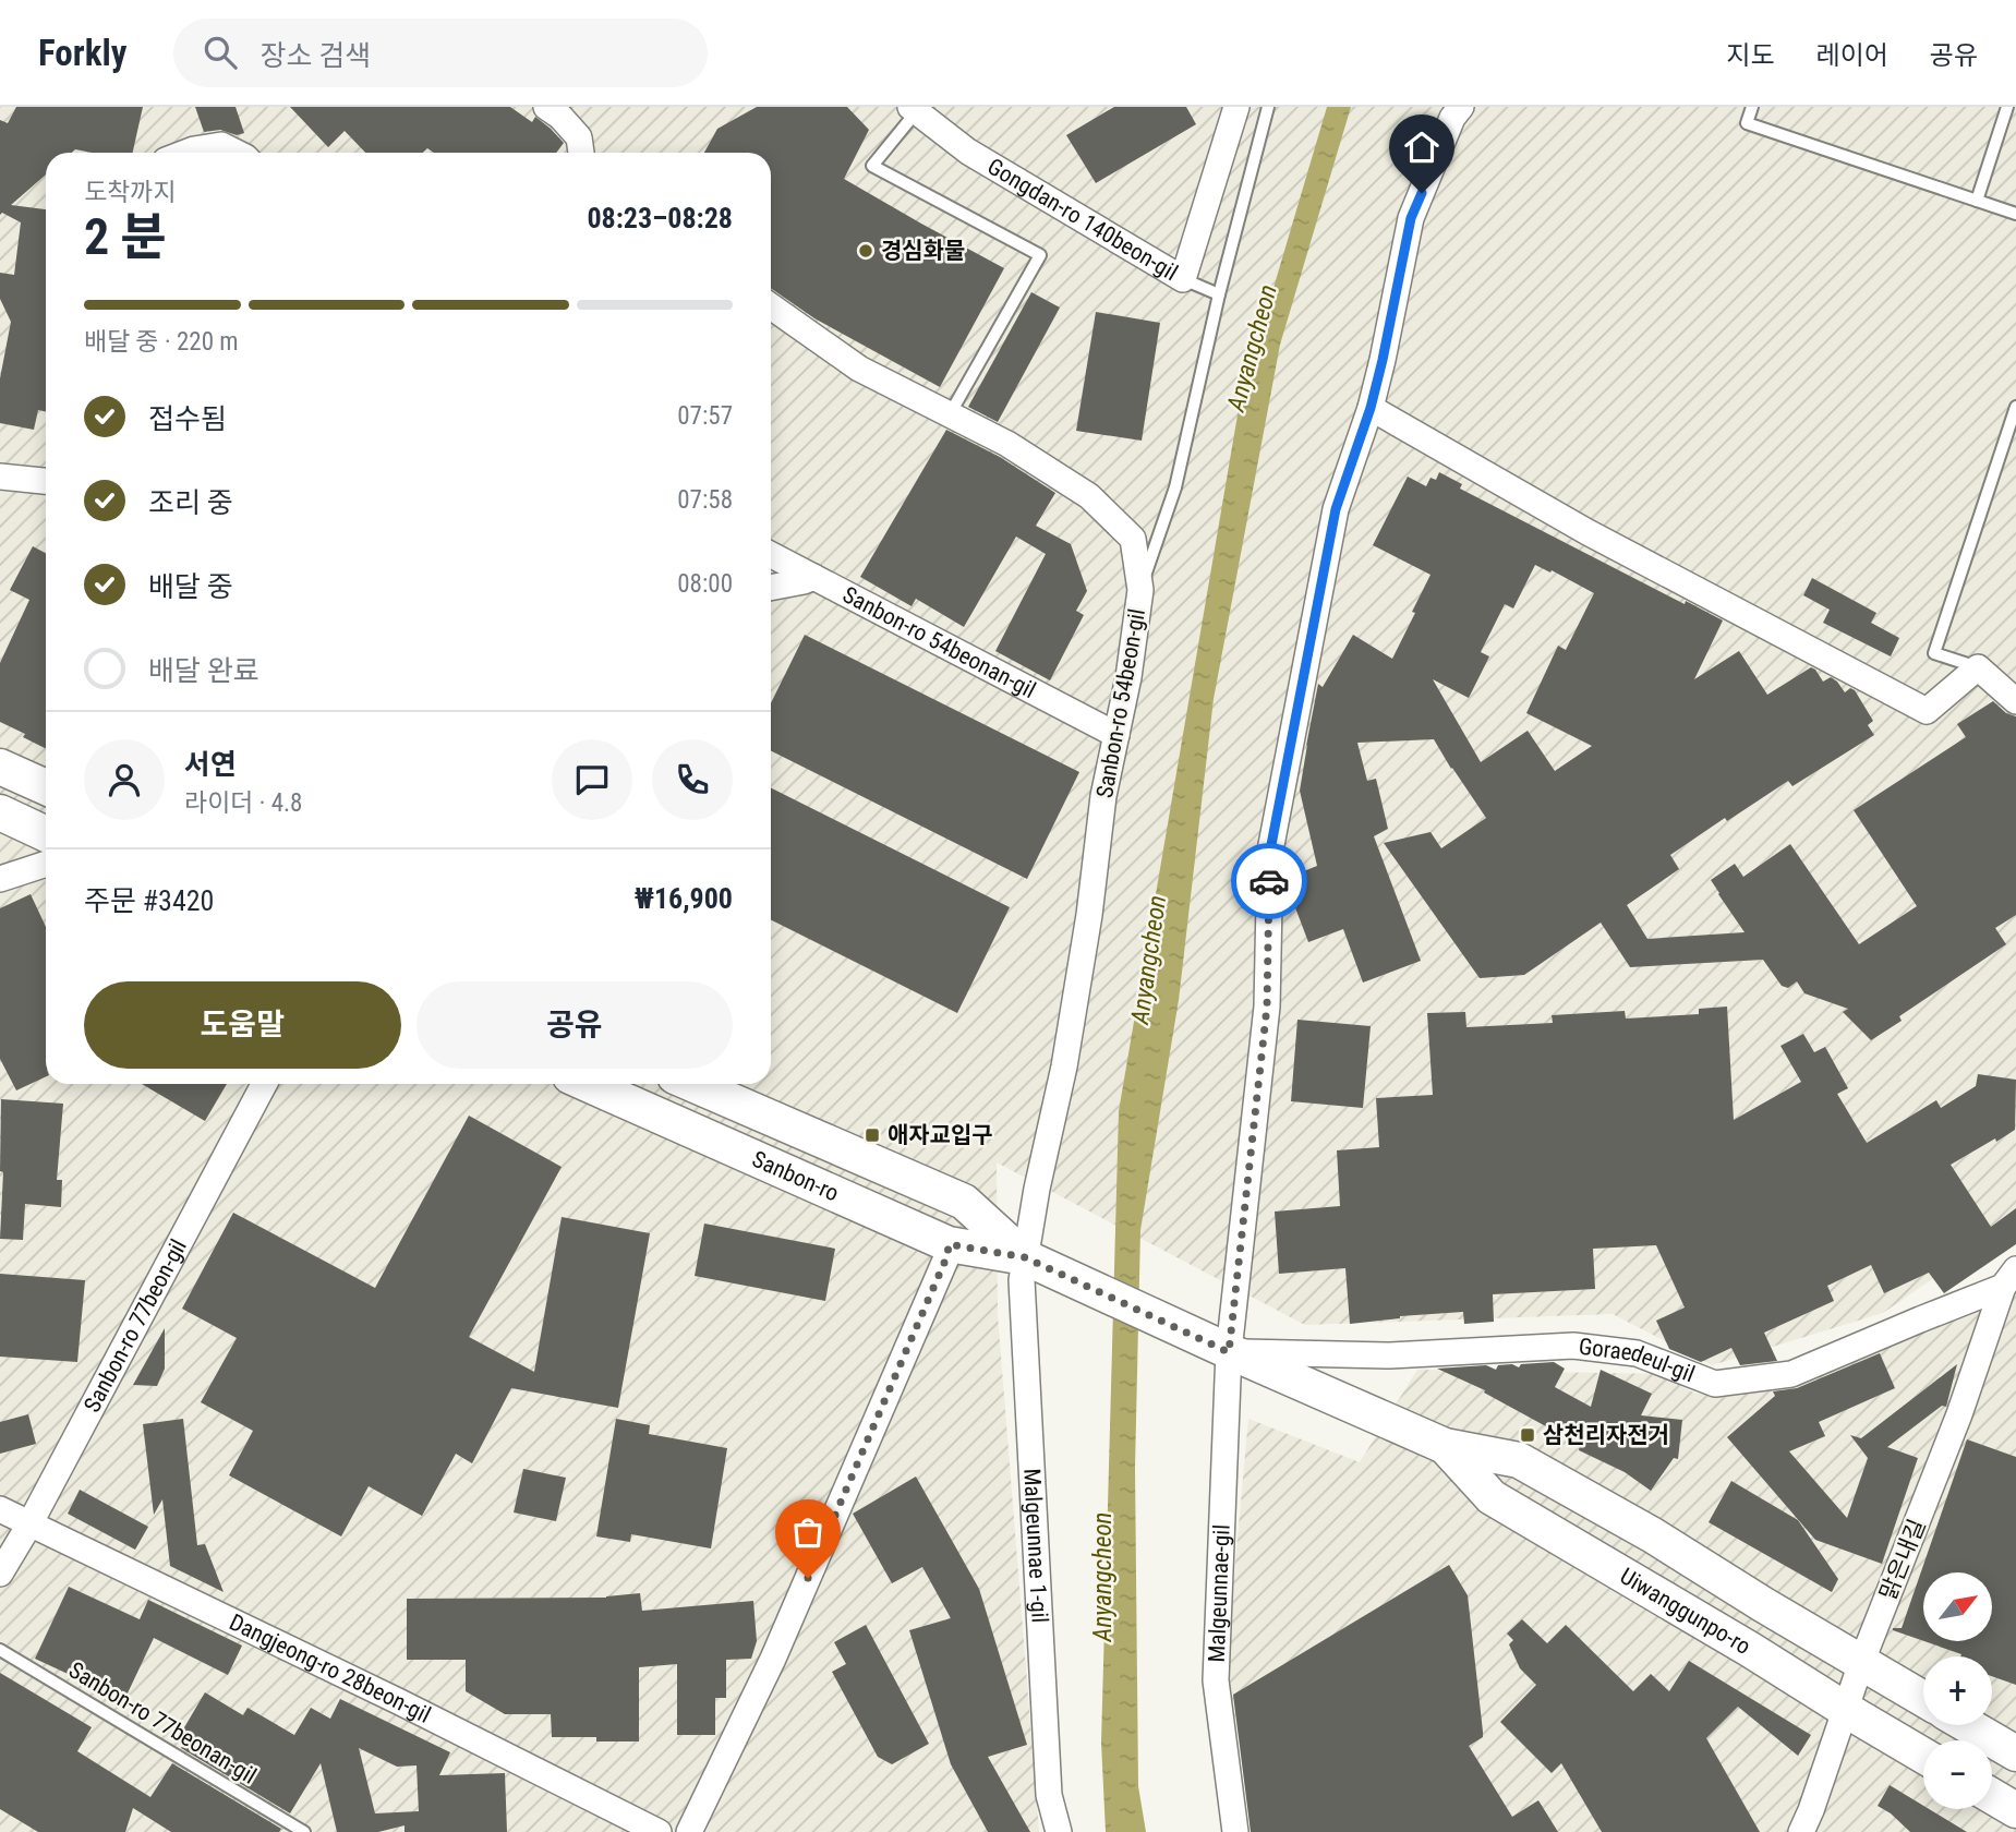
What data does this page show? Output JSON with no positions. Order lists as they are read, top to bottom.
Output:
{
  "streets": {
    "street": [
      "Gongdan-ro 140beon-gil",
      "Sanbon-ro 54beonan-gil",
      "Sanbon-ro 54beon-gil",
      "Sanbon-ro",
      "Sanbon-ro 77beon-gil",
      "Goraedeul-gil",
      "Malgeunnae 1-gil",
      "맑은내길",
      "Malgeunnae-gil",
      "Uiwanggunpo-ro",
      "Dangjeong-ro 28beon-gil"
    ],
    "lane": ["Sanbon-ro 77beonan-gil"]
  },
  "crossings": [
    ["Sanbon-ro 54beonan-gil", "Sanbon-ro 54beon-gil"],
    ["Sanbon-ro 54beon-gil", "Sanbon-ro"],
    ["Sanbon-ro 54beon-gil", "Malgeunnae 1-gil"],
    ["Sanbon-ro 54beon-gil", "Uiwanggunpo-ro"],
    ["Sanbon-ro", "Malgeunnae 1-gil"],
    ["Sanbon-ro", "Uiwanggunpo-ro"],
    ["Sanbon-ro 77beon-gil", "Dangjeong-ro 28beon-gil"],
    ["Goraedeul-gil", "맑은내길"],
    ["Goraedeul-gil", "Malgeunnae-gil"],
    ["Goraedeul-gil", "Uiwanggunpo-ro"],
    ["Malgeunnae 1-gil", "Uiwanggunpo-ro"],
    ["맑은내길", "Uiwanggunpo-ro"],
    ["Malgeunnae-gil", "Uiwanggunpo-ro"]
  ],
  "water": ["Anyangcheon"],
  "places": {
    "other": ["경심화물"],
    "transit": ["애자교입구", "삼천리자전거"]
  },
  "north": "top right",
  "page": {
    "header": "Forkly",
    "search": "장소 검색",
    "nav": ["지도", "레이어", "공유"],
    "heading": ["2 분", "도착까지", "08:23–08:28"],
    "panel": [
      "서연",
      "라이더 · 4.8",
      "주문 #3420",
      "₩16,900"
    ],
    "bar": "배달 중 · 220 m",
    "list": [
      ["접수됨", "07:57"],
      ["조리 중", "07:58"],
      ["배달 중", "08:00"],
      "배달 완료"
    ],
    "buttons": ["도움말", "공유"],
    "map_buttons": ["+", "−"]
  }
}
